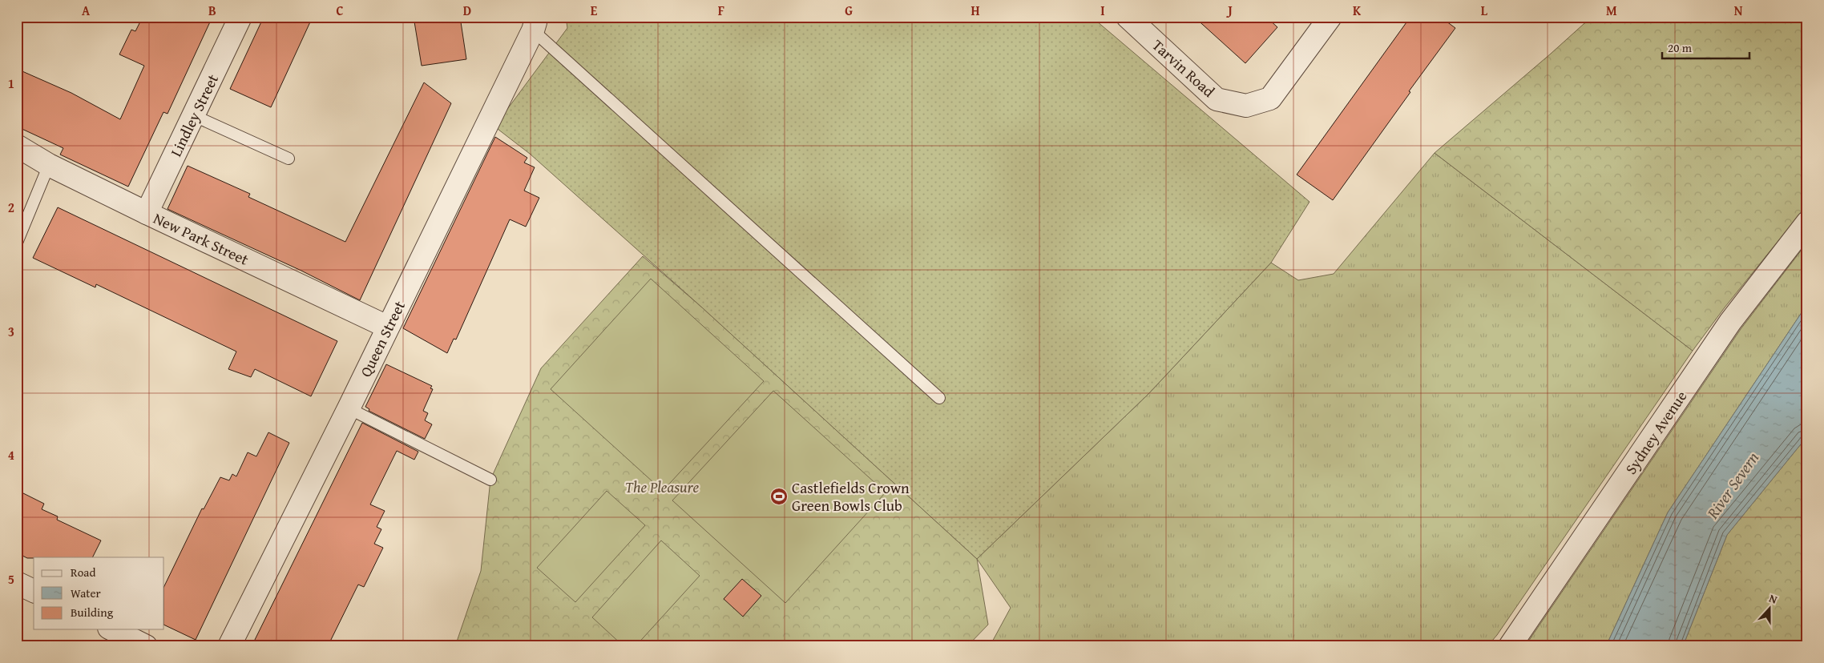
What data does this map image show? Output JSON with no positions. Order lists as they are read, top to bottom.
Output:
{
  "streets": {
    "street": [
      "Tarvin Road",
      "Lindley Street",
      "New Park Street",
      "Queen Street",
      "Sydney Avenue"
    ]
  },
  "crossings": [
    ["Lindley Street", "New Park Street"],
    ["New Park Street", "Queen Street"]
  ],
  "water": ["River Severn"],
  "parks": ["The Pleasure"],
  "places": {
    "sports": ["Castlefields Crown Green Bowls Club"]
  },
  "legend": ["Road", "Water", "Building"],
  "scale_bar": "20 m",
  "north": "top",
  "grid": {
    "columns": [
      "A",
      "B",
      "C",
      "D",
      "E",
      "F",
      "G",
      "H",
      "I",
      "J",
      "K",
      "L",
      "M",
      "N"
    ],
    "rows": [
      "1",
      "2",
      "3",
      "4",
      "5"
    ]
  }
}
